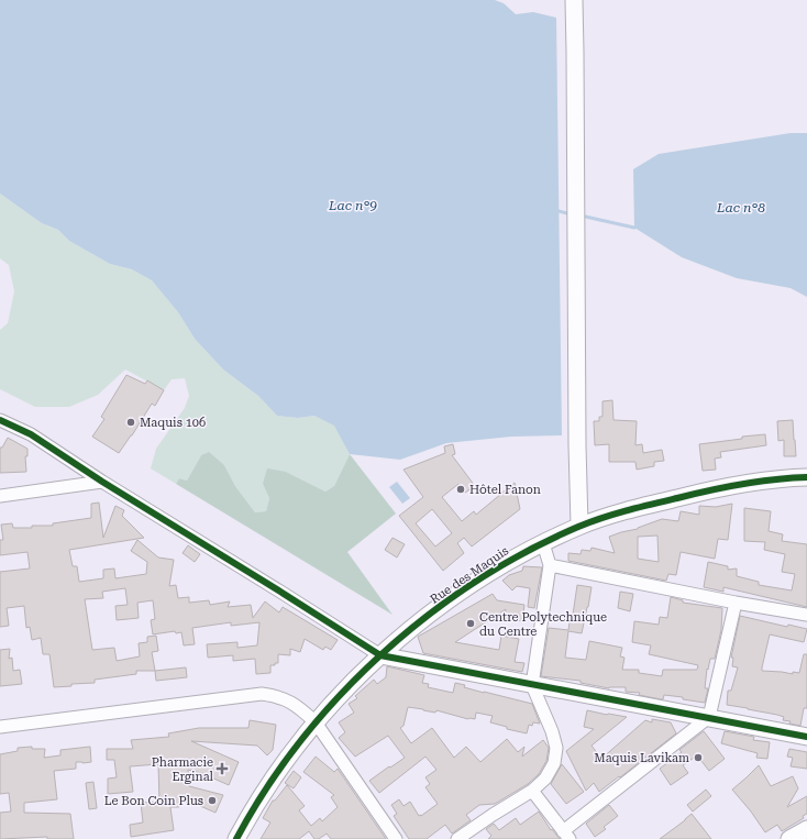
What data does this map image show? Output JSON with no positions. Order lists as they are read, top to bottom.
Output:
{
  "streets": {
    "street": ["Rue des Maquis"]
  },
  "water": ["Lac n°9", "Lac n°8"],
  "places": {
    "other": [
      "Maquis 106",
      "Hôtel Fanon",
      "Centre Polytechnique du Centre",
      "Maquis Lavikam",
      "Le Bon Coin Plus"
    ],
    "health": ["Pharmacie Erginal"]
  }
}
